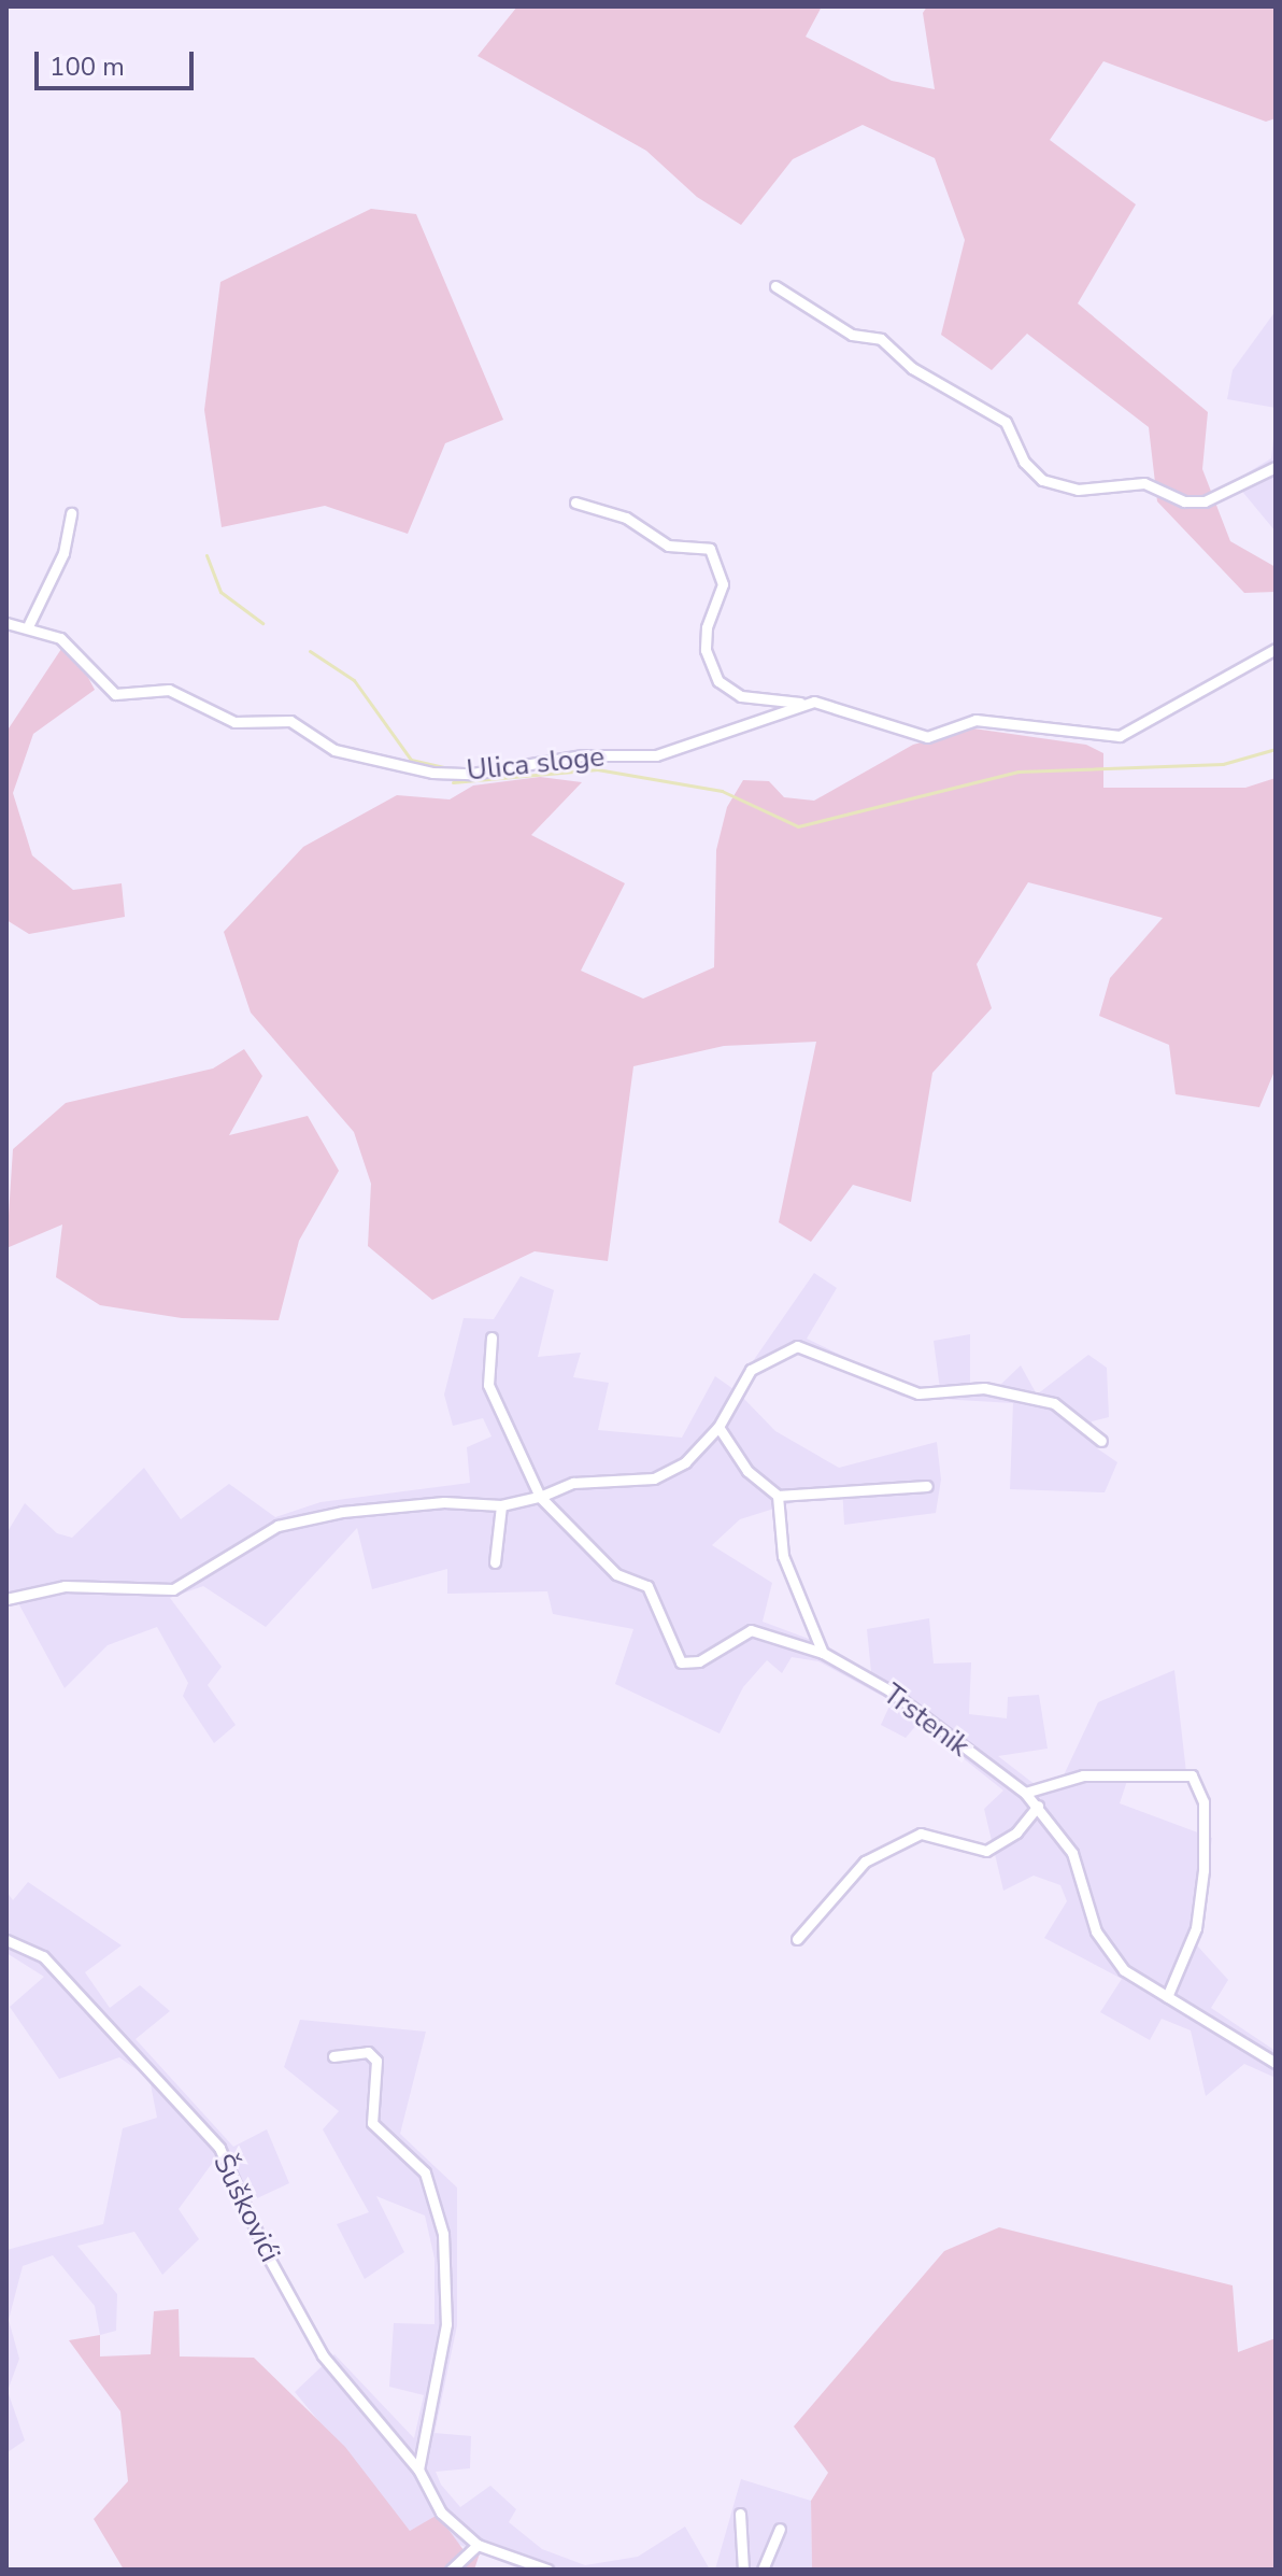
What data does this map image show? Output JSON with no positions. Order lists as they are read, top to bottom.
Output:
{
  "streets": {
    "street": ["Ulica sloge", "Trstenik", "Šuškovići"]
  },
  "scale_bar": "100 m"
}
